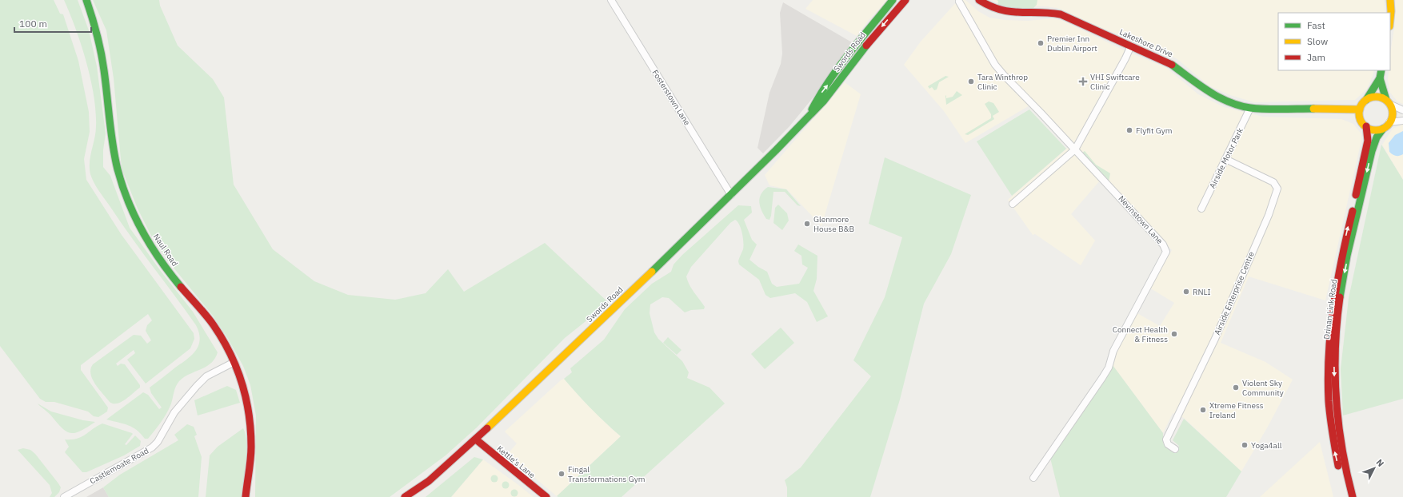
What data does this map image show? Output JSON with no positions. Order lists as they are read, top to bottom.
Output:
{
  "streets": {
    "main road": [
      "Lakeshore Drive",
      "Swords Road",
      "Naul Road",
      "Drinan Link Road",
      "Kettle's Lane"
    ],
    "street": [
      "Fosterstown Lane",
      "Airside Motor Park",
      "Nevinstown Lane",
      "Airside Enterprise Centre",
      "Castlemoate Road"
    ]
  },
  "crossings": [
    ["Lakeshore Drive", "Airside Motor Park"],
    ["Lakeshore Drive", "Drinan Link Road"],
    ["Swords Road", "Fosterstown Lane"],
    ["Swords Road", "Kettle's Lane"],
    ["Airside Motor Park", "Airside Enterprise Centre"],
    ["Naul Road", "Castlemoate Road"]
  ],
  "places": {
    "other": [
      "Premier Inn Dublin Airport",
      "Tara Winthrop Clinic",
      "Flyfit Gym",
      "Glenmore House B&B",
      "RNLI",
      "Connect Health & Fitness",
      "Violent Sky Community",
      "Xtreme Fitness Ireland",
      "Yoga4all",
      "Fingal Transformations Gym"
    ],
    "health": ["VHI Swiftcare Clinic"]
  },
  "legend": ["Fast", "Slow", "Jam"],
  "scale_bar": "100 m",
  "north": "top right"
}
